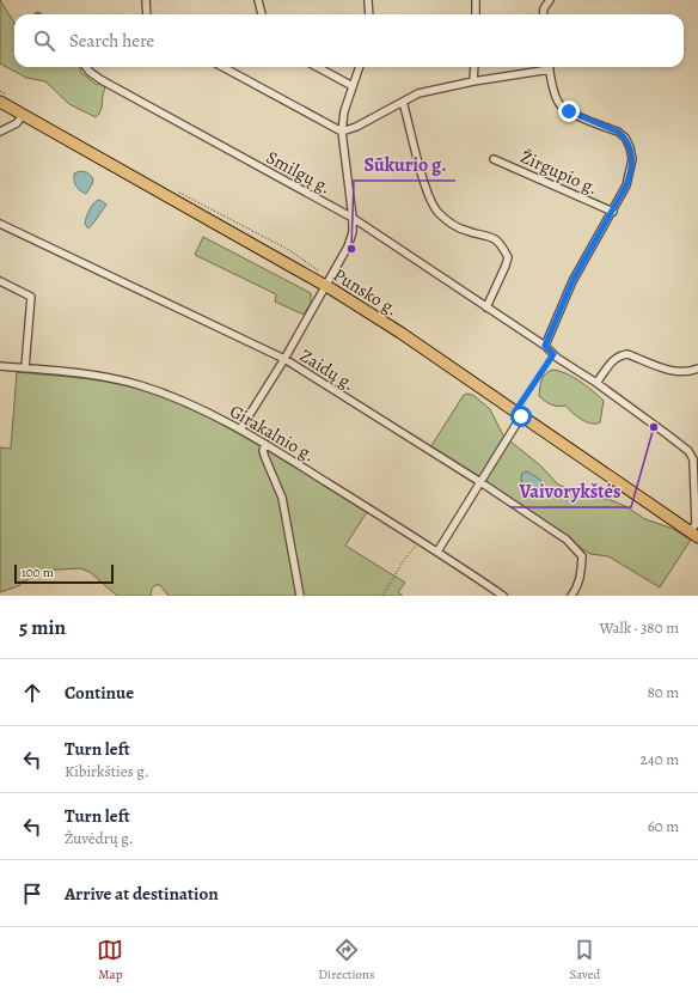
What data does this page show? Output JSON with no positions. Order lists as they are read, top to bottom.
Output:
{
  "streets": {
    "main road": ["Punsko g."],
    "street": [
      "Smilgų g.",
      "Žirgupio g.",
      "Zaidų g.",
      "Girakalnio g."
    ]
  },
  "places": ["Sūkurio g.", "Vaivorykštės"],
  "scale_bar": "100 m",
  "page": {
    "search": "Search here",
    "scale": "100 m",
    "heading": ["5 min", "Walk · 380 m"],
    "list": [
      ["Continue", "80 m"],
      ["Turn left", "Kibirkšties g.", "240 m"],
      ["Turn left", "Žuvėdrų g.", "60 m"],
      "Arrive at destination"
    ],
    "nav": ["Map", "Directions", "Saved"]
  }
}
